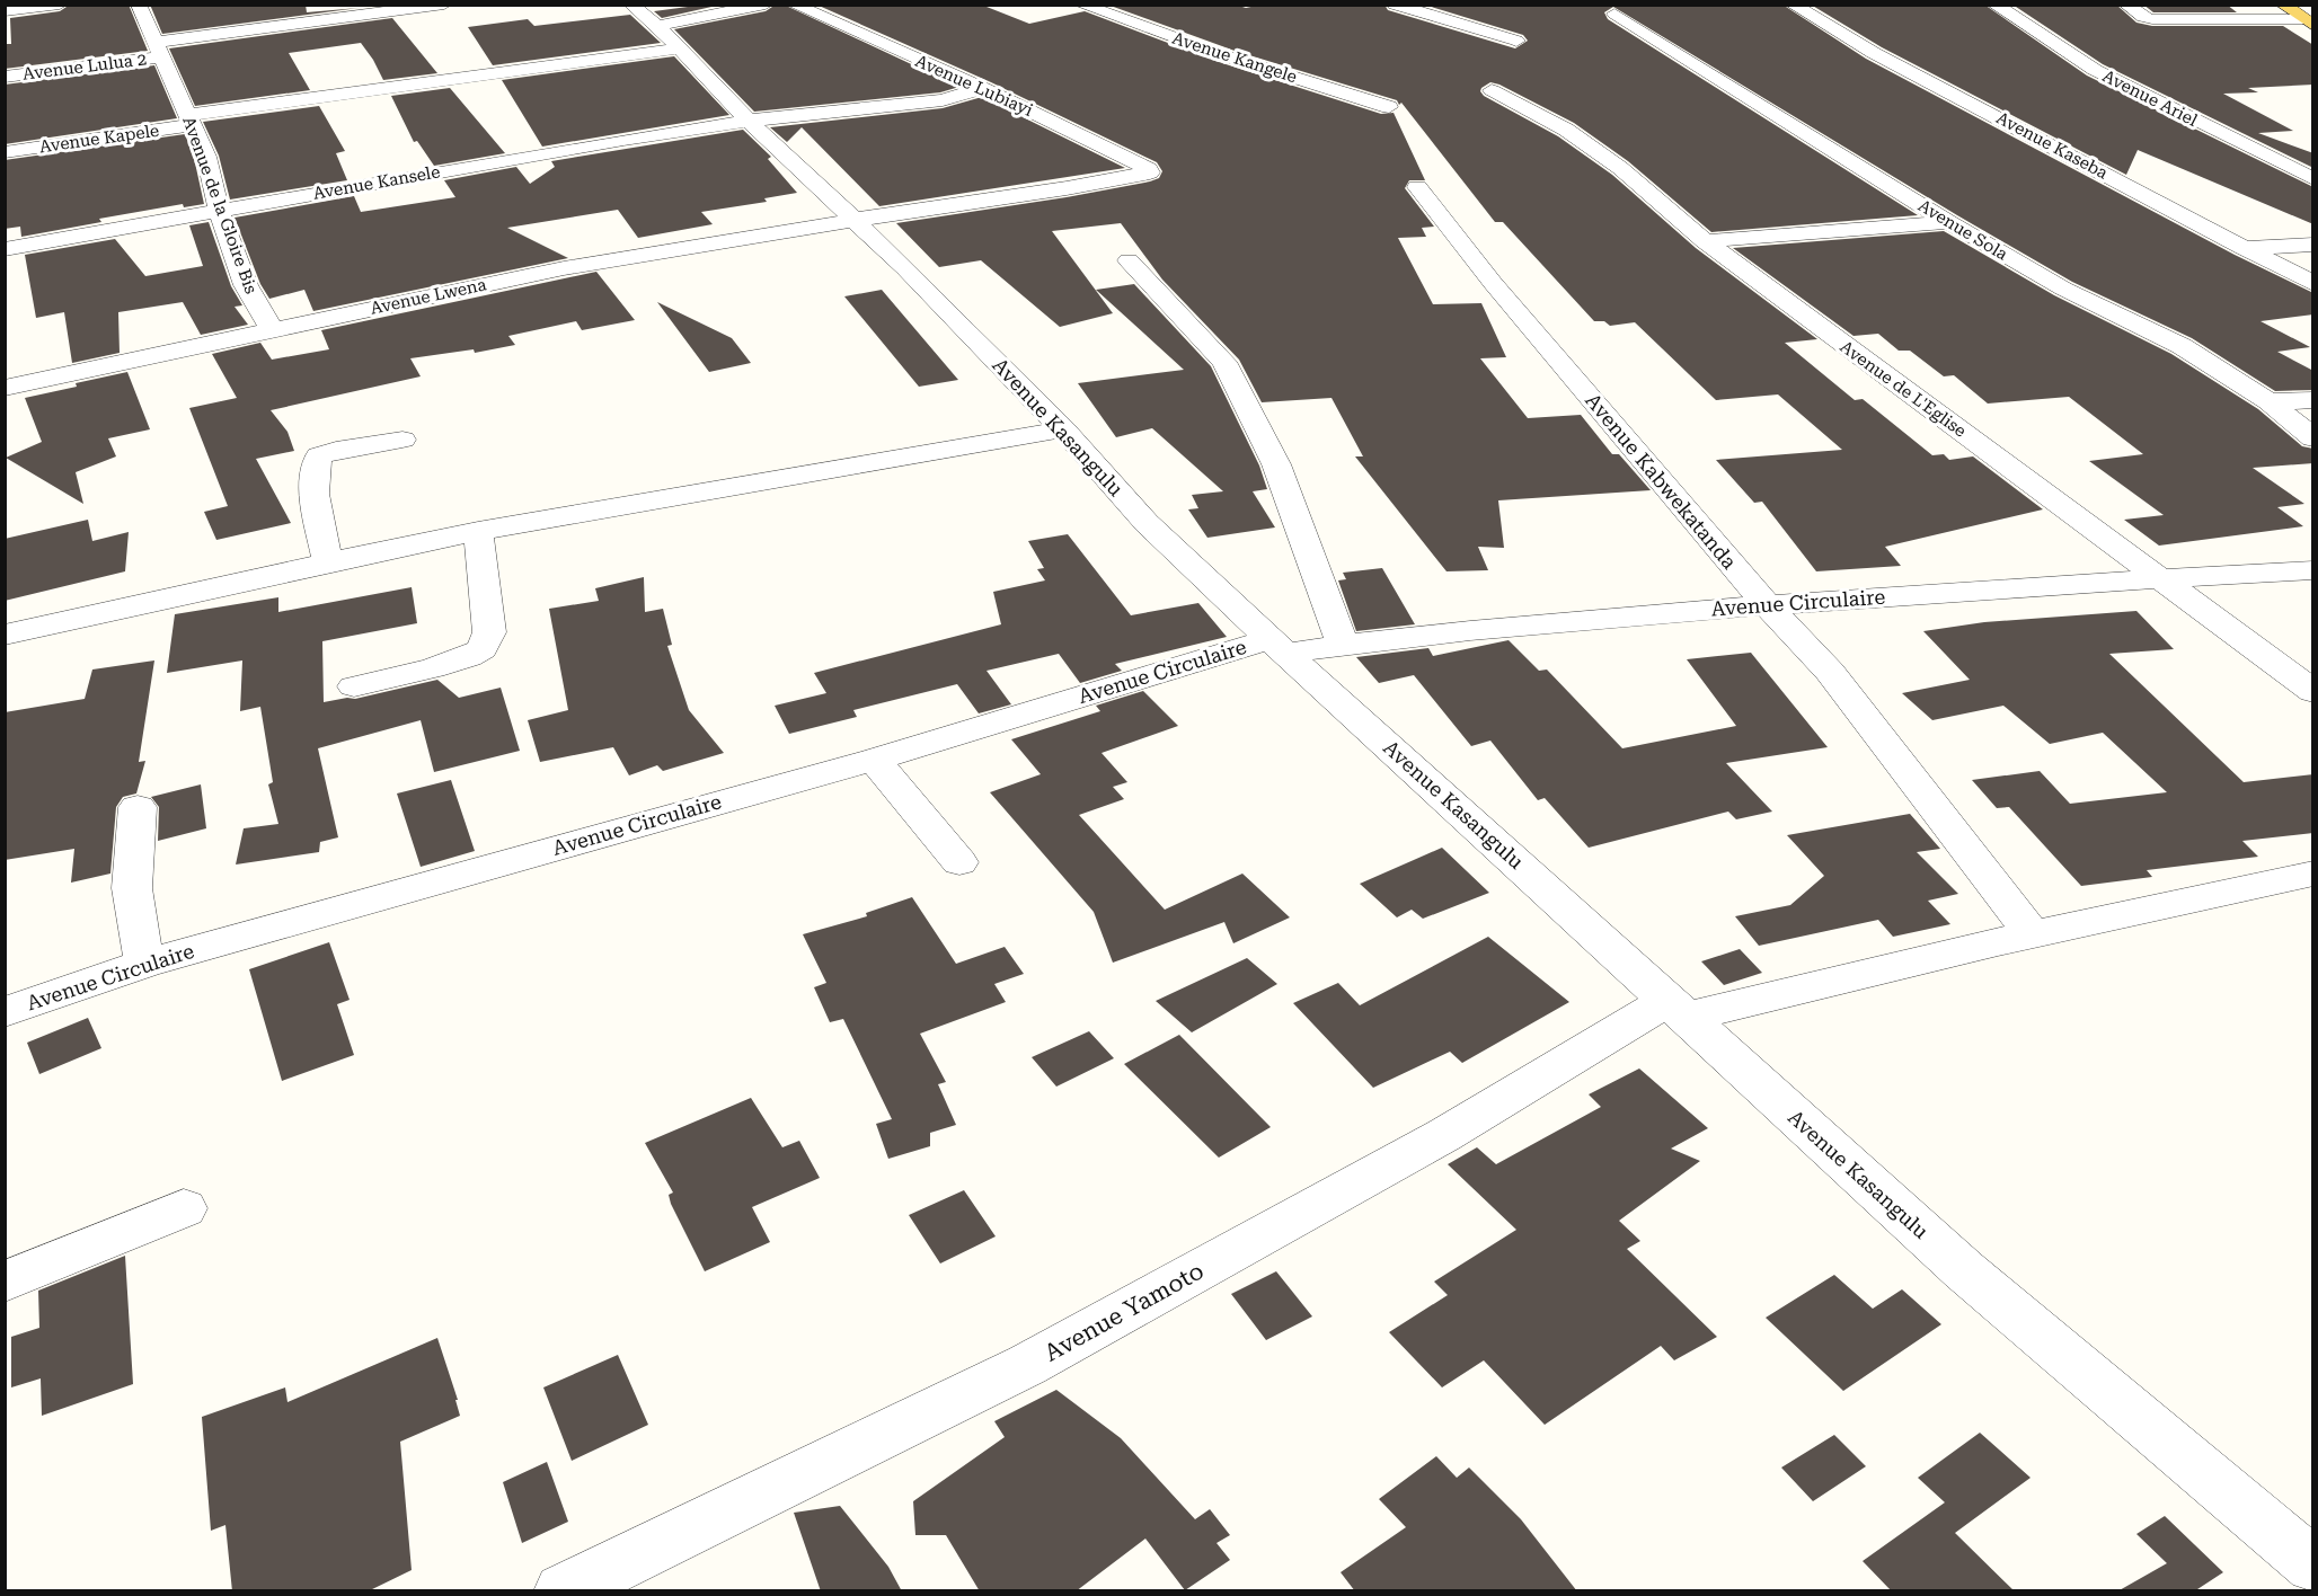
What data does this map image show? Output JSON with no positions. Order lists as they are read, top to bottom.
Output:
{
  "streets": {
    "street": [
      "Avenue Kangele",
      "Avenue Lulua 2",
      "Avenue Lubiayi",
      "Avenue Ariel",
      "Avenue Kapele",
      "Avenue Kaseba",
      "Avenue Kansele",
      "Avenue de la Gloire Bis",
      "Avenue Sola",
      "Avenue Lwena",
      "Avenue de L'Eglise",
      "Avenue Kasangulu",
      "Avenue Kabwekatanda",
      "Avenue Circulaire",
      "Avenue Yamoto"
    ]
  },
  "crossings": [
    ["Avenue Lulua 2", "Avenue de la Gloire Bis"],
    ["Avenue Lubiayi", "Avenue Kansele"],
    ["Avenue Lubiayi", "Avenue Lwena"],
    ["Avenue Kapele", "Avenue de la Gloire Bis"],
    ["Avenue Kapele", "Avenue Kasangulu"],
    ["Avenue Kansele", "Avenue de la Gloire Bis"],
    ["Avenue Kansele", "Avenue Kasangulu"],
    ["Avenue de la Gloire Bis", "Avenue Lwena"],
    ["Avenue Lwena", "Avenue Kasangulu"],
    ["Avenue de L'Eglise", "Avenue Circulaire"],
    ["Avenue Kasangulu", "Avenue Circulaire"],
    ["Avenue Kasangulu", "Avenue Yamoto"],
    ["Avenue Kabwekatanda", "Avenue Circulaire"],
    ["Avenue Kabwekatanda", "Avenue Yamoto"]
  ]
}
